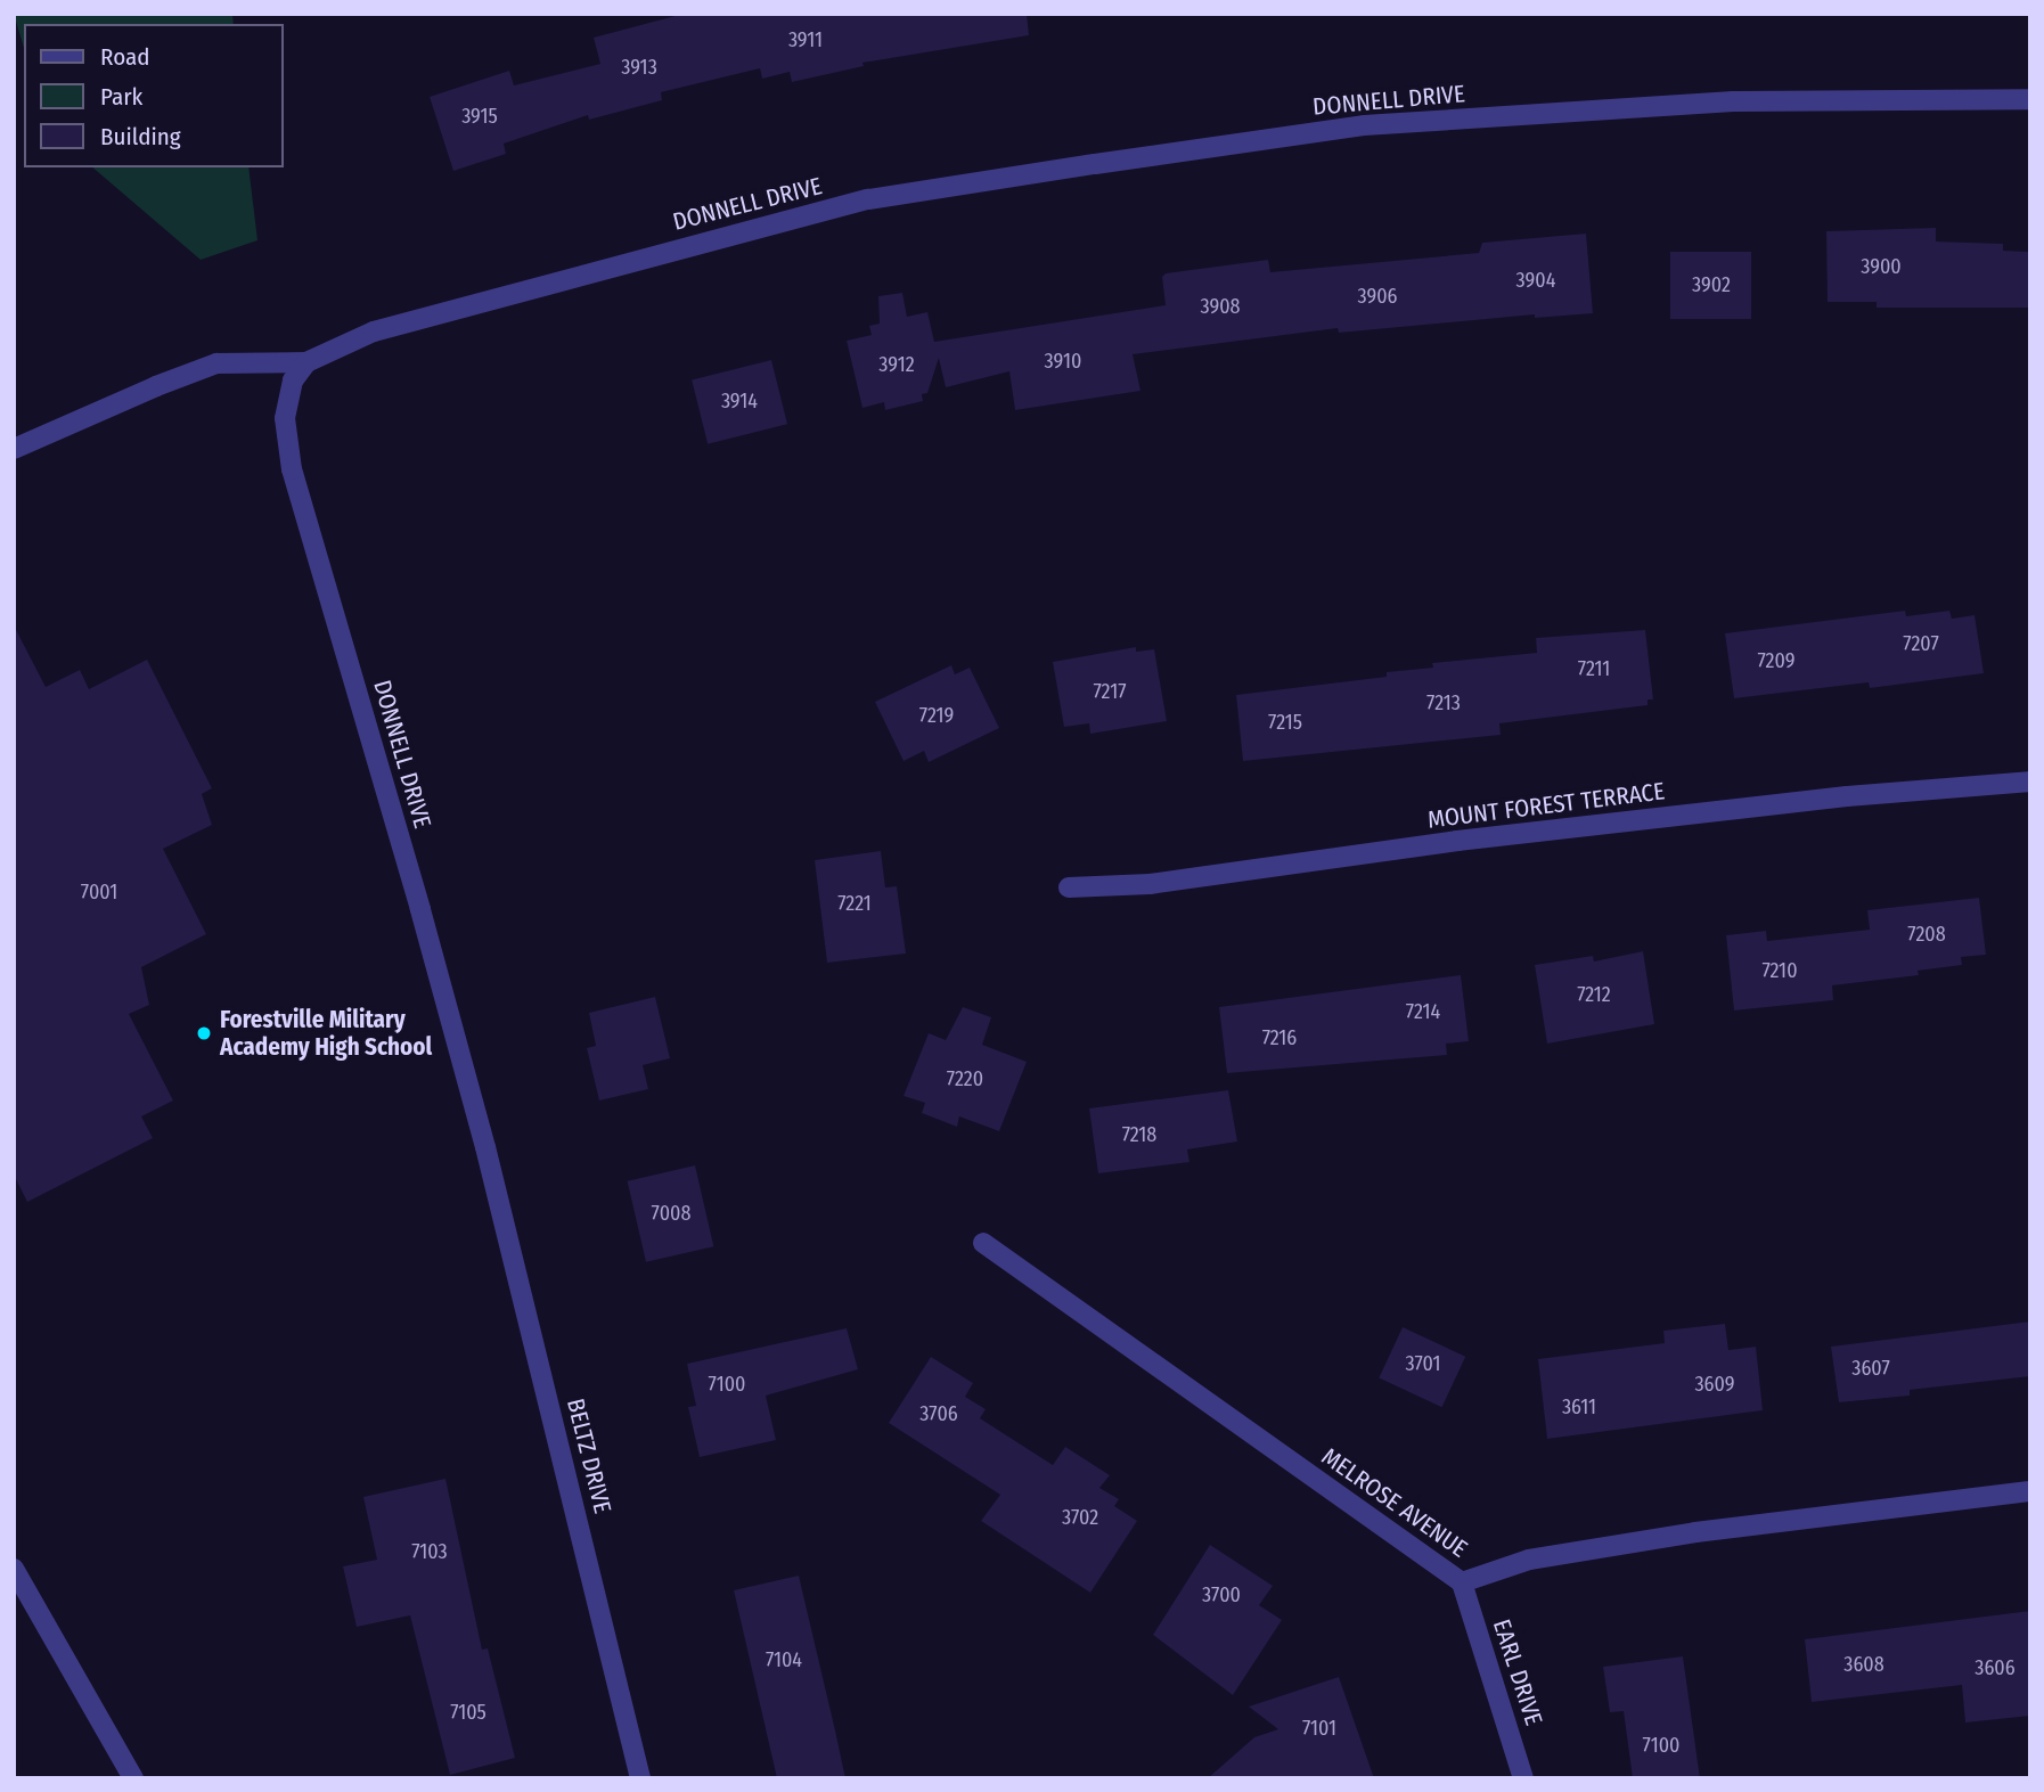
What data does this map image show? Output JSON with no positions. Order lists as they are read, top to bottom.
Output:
{
  "streets": {
    "street": [
      "DONNELL DRIVE",
      "MOUNT FOREST TERRACE",
      "BELTZ DRIVE",
      "MELROSE AVENUE",
      "EARL DRIVE"
    ]
  },
  "crossings": [
    ["DONNELL DRIVE", "BELTZ DRIVE"],
    ["MELROSE AVENUE", "EARL DRIVE"]
  ],
  "places": ["Forestville Military Academy High School"],
  "house_numbers": [
    "3911",
    "3913",
    "3915",
    "3900",
    "3904",
    "3902",
    "3906",
    "3908",
    "3910",
    "3912",
    "3914",
    "7207",
    "7209",
    "7211",
    "7217",
    "7213",
    "7219",
    "7215",
    "7001",
    "7221",
    "7208",
    "7210",
    "7212",
    "7214",
    "7216",
    "7220",
    "7218",
    "7008",
    "3701",
    "3607",
    "7100",
    "3609",
    "3611",
    "3706",
    "3702",
    "7103",
    "3700",
    "7104",
    "3608",
    "3606",
    "7105",
    "7101",
    "7100"
  ],
  "legend": ["Road", "Park", "Building"]
}
